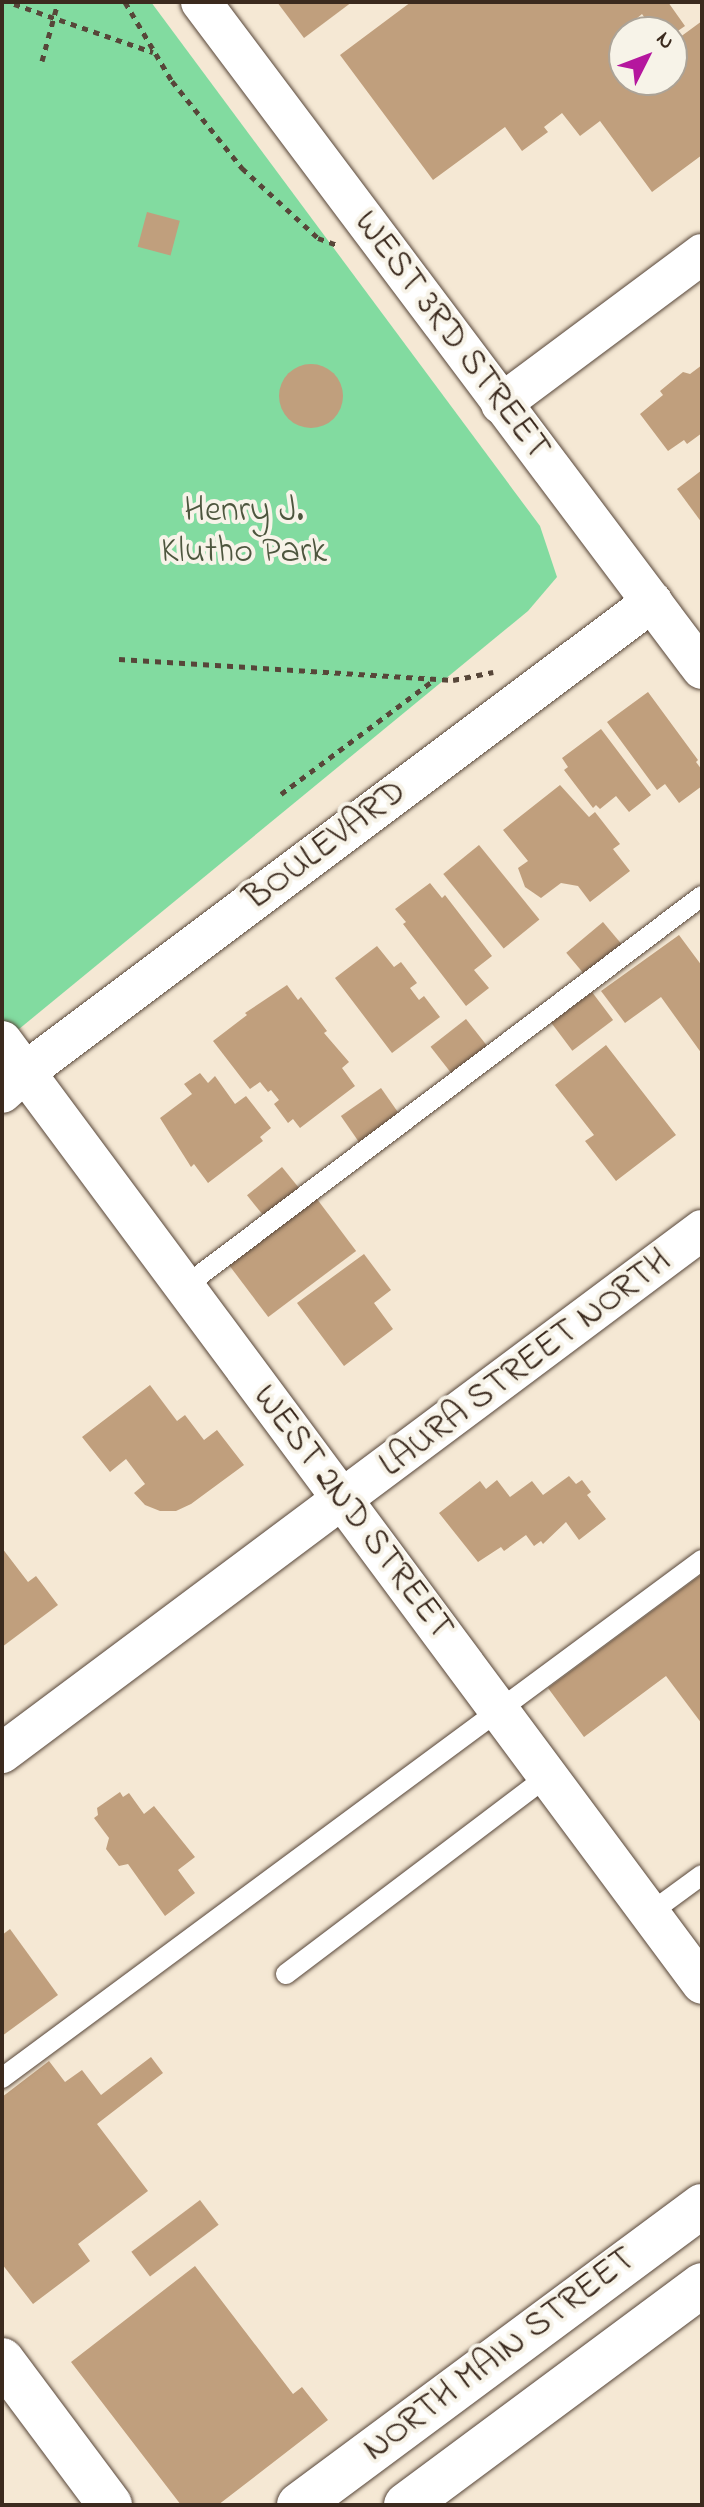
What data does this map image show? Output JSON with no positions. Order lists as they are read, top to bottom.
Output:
{
  "streets": {
    "main road": ["NORTH MAIN STREET"],
    "street": [
      "WEST 3RD STREET",
      "BOULEVARD",
      "LAURA STREET NORTH",
      "WEST 2ND STREET"
    ]
  },
  "crossings": [
    ["WEST 3RD STREET", "BOULEVARD"],
    ["BOULEVARD", "WEST 2ND STREET"],
    ["LAURA STREET NORTH", "WEST 2ND STREET"]
  ],
  "parks": ["Henry J. Klutho Park"],
  "north": "top right"
}
